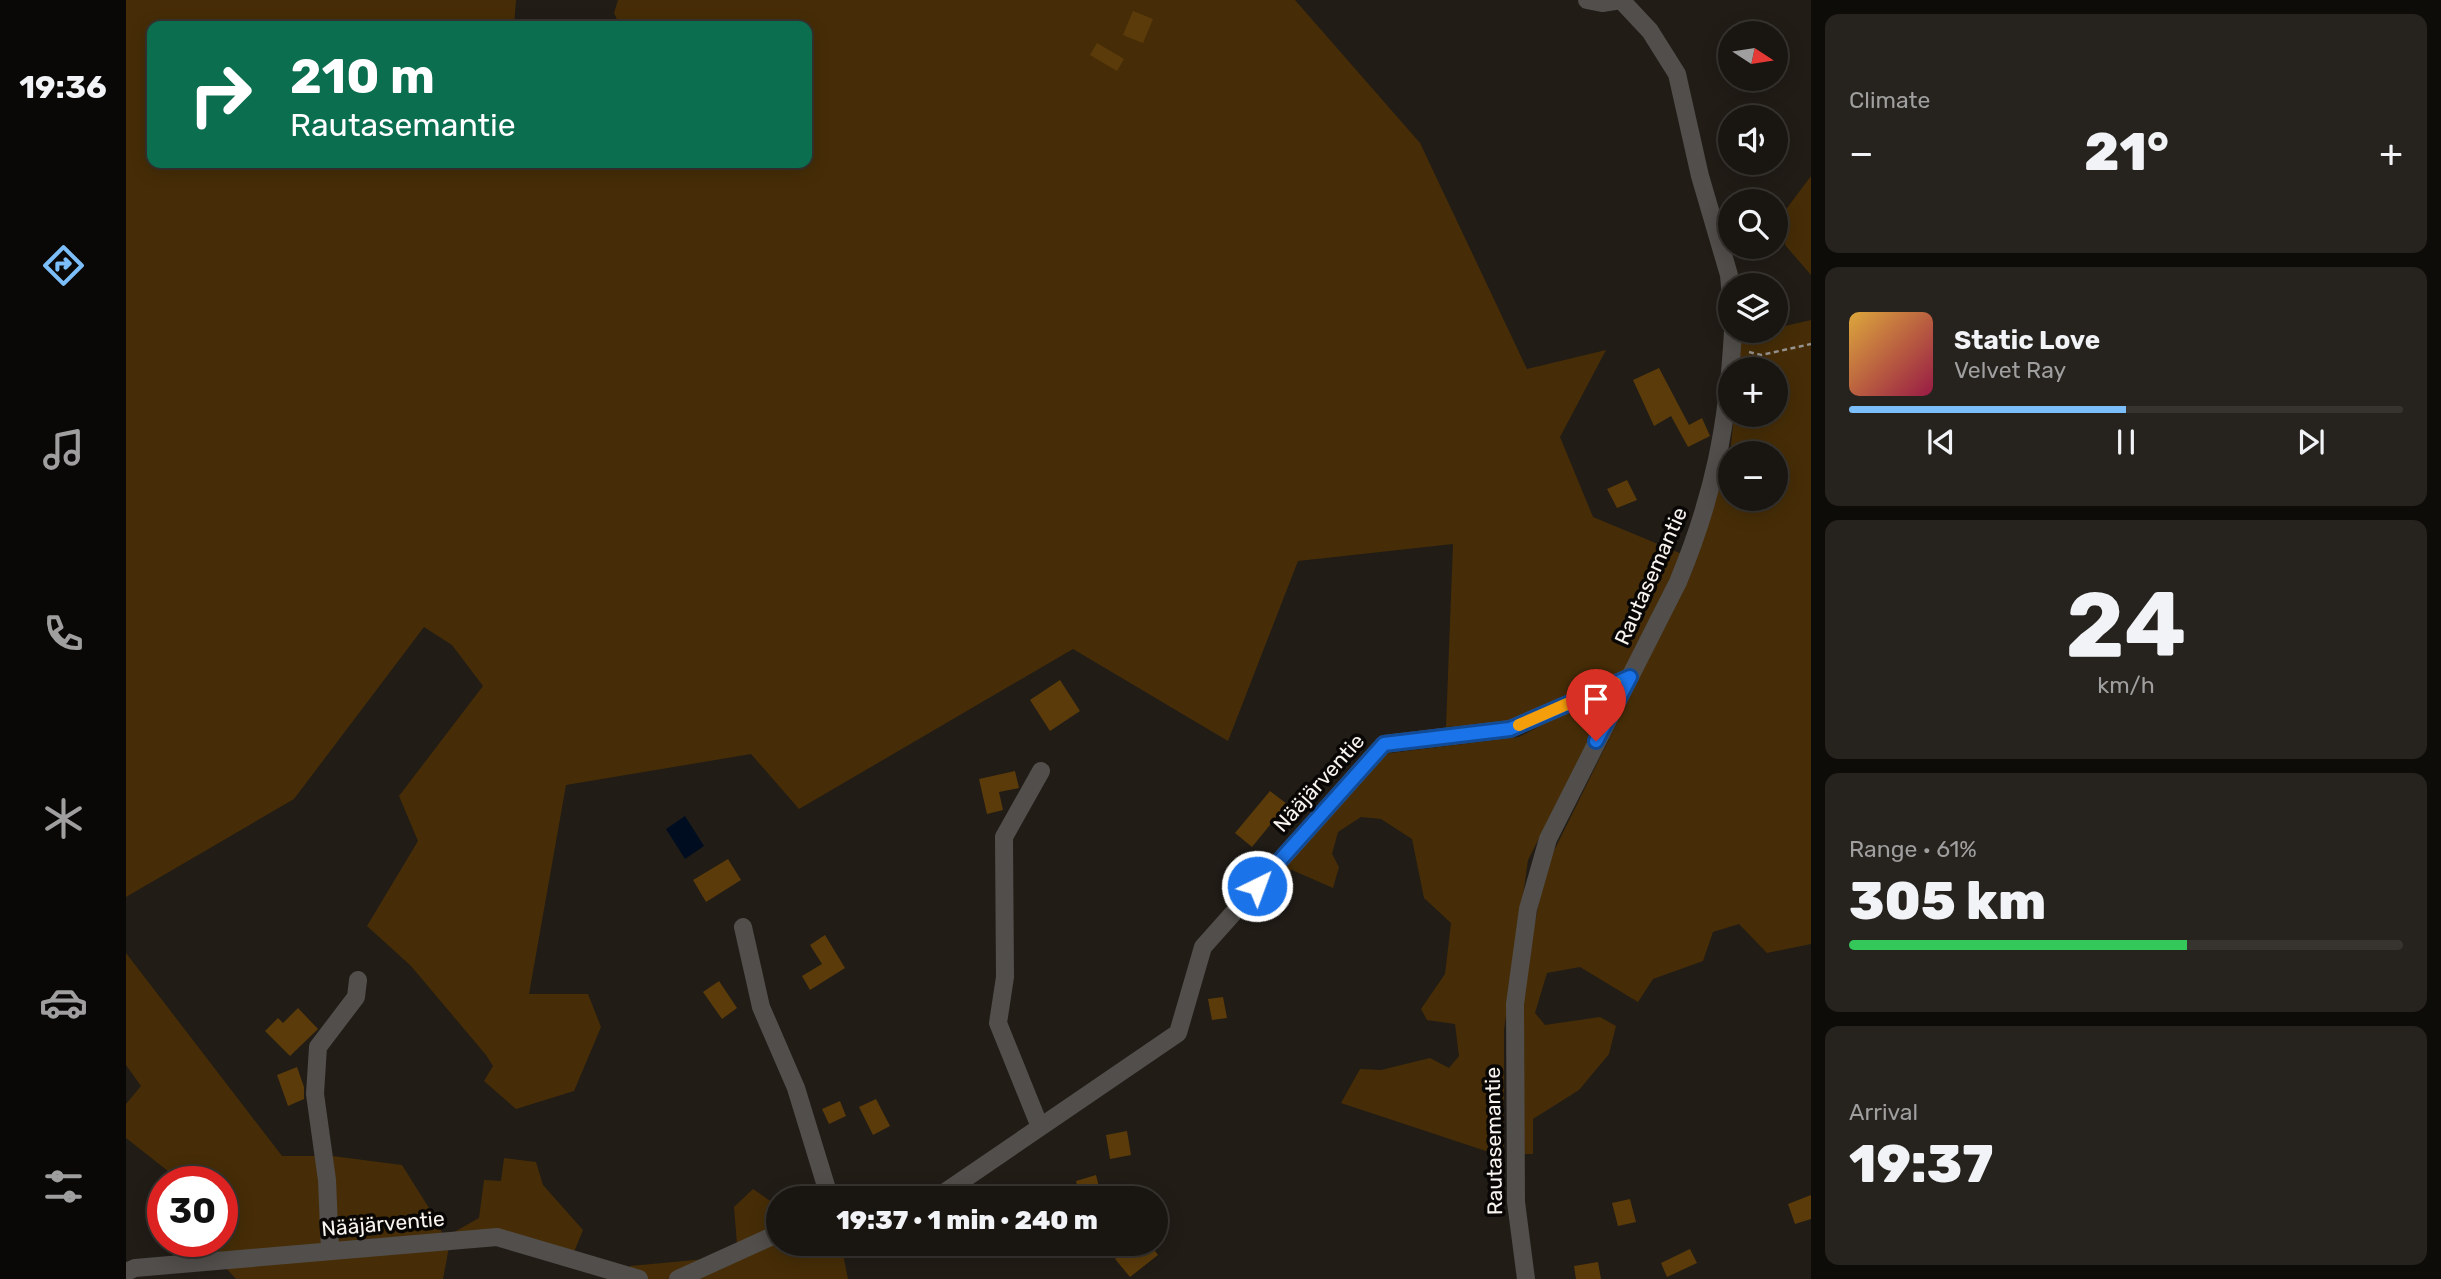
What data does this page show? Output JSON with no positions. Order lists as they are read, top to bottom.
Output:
{
  "streets": {
    "street": ["Rautasemantie", "Nääjärventie"]
  },
  "crossings": [
    ["Rautasemantie", "Nääjärventie"]
  ],
  "north": "right",
  "page": {
    "tabs": "19:36",
    "tile": [
      "Climate",
      ["24", "km/h"],
      ["Range · 61%", "305 km"],
      ["Arrival", "19:37"]
    ],
    "map_buttons": ["+", "−"],
    "turn": ["210 m", "Rautasemantie"],
    "heat": ["−", "21°", "+"],
    "song": ["Static Love", "Velvet Ray"],
    "limit": "30",
    "trip": "19:37 · 1 min · 240 m"
  }
}
